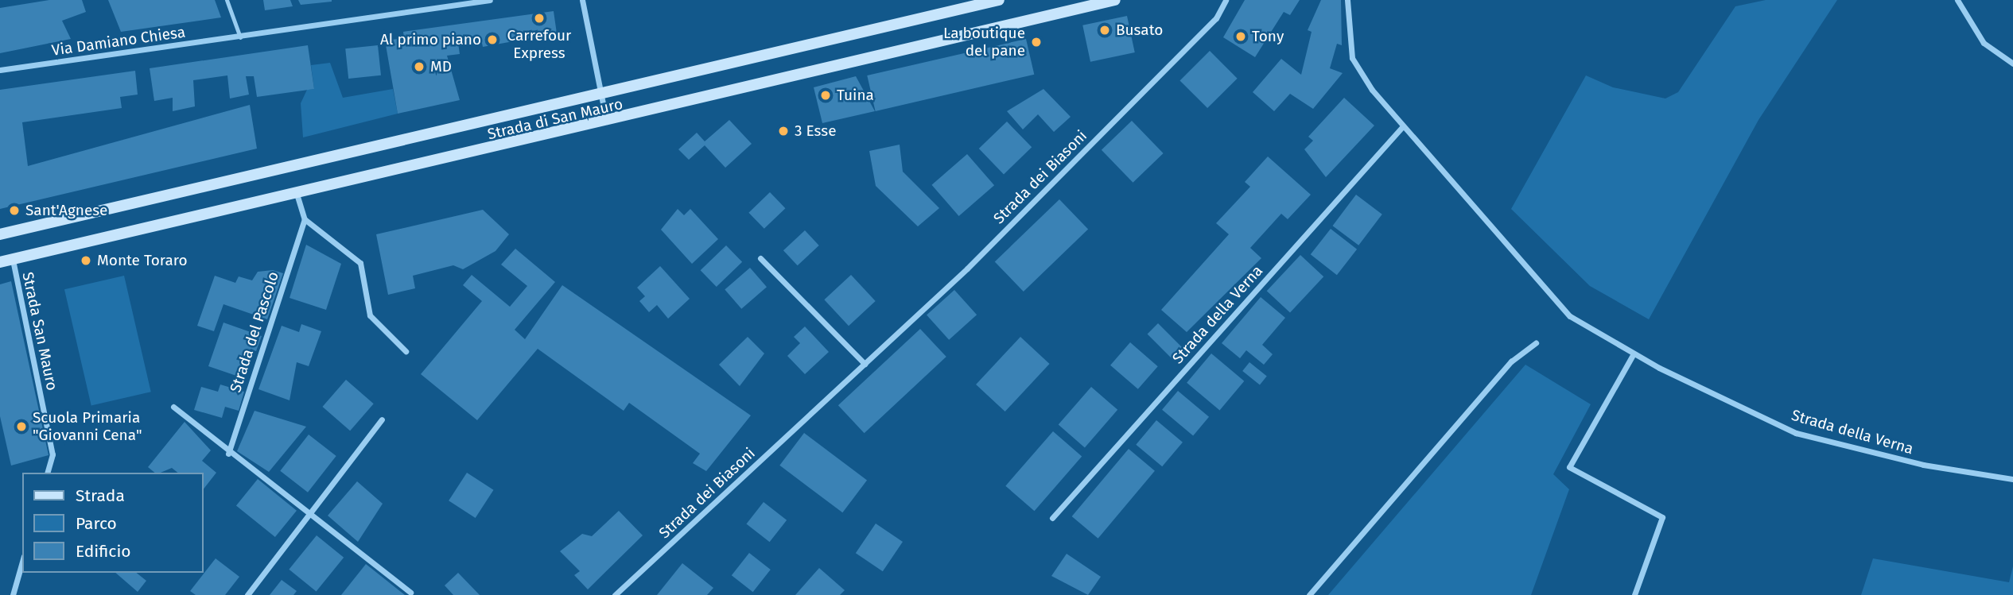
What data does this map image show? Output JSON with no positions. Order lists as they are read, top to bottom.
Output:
{
  "streets": {
    "main road": ["Strada di San Mauro"],
    "street": [
      "Via Damiano Chiesa",
      "Strada dei Biasoni",
      "Strada della Verna",
      "Strada San Mauro",
      "Strada del Pascolo"
    ]
  },
  "crossings": [
    ["Strada di San Mauro", "Strada San Mauro"]
  ],
  "places": [
    "Carrefour Express",
    "Busato",
    "Tony",
    "Al primo piano",
    "La boutique del pane",
    "MD",
    "Tuina",
    "3 Esse",
    "Sant'Agnese",
    "Monte Toraro",
    "Scuola Primaria \"Giovanni Cena\""
  ],
  "legend": ["Strada", "Parco", "Edificio"]
}
